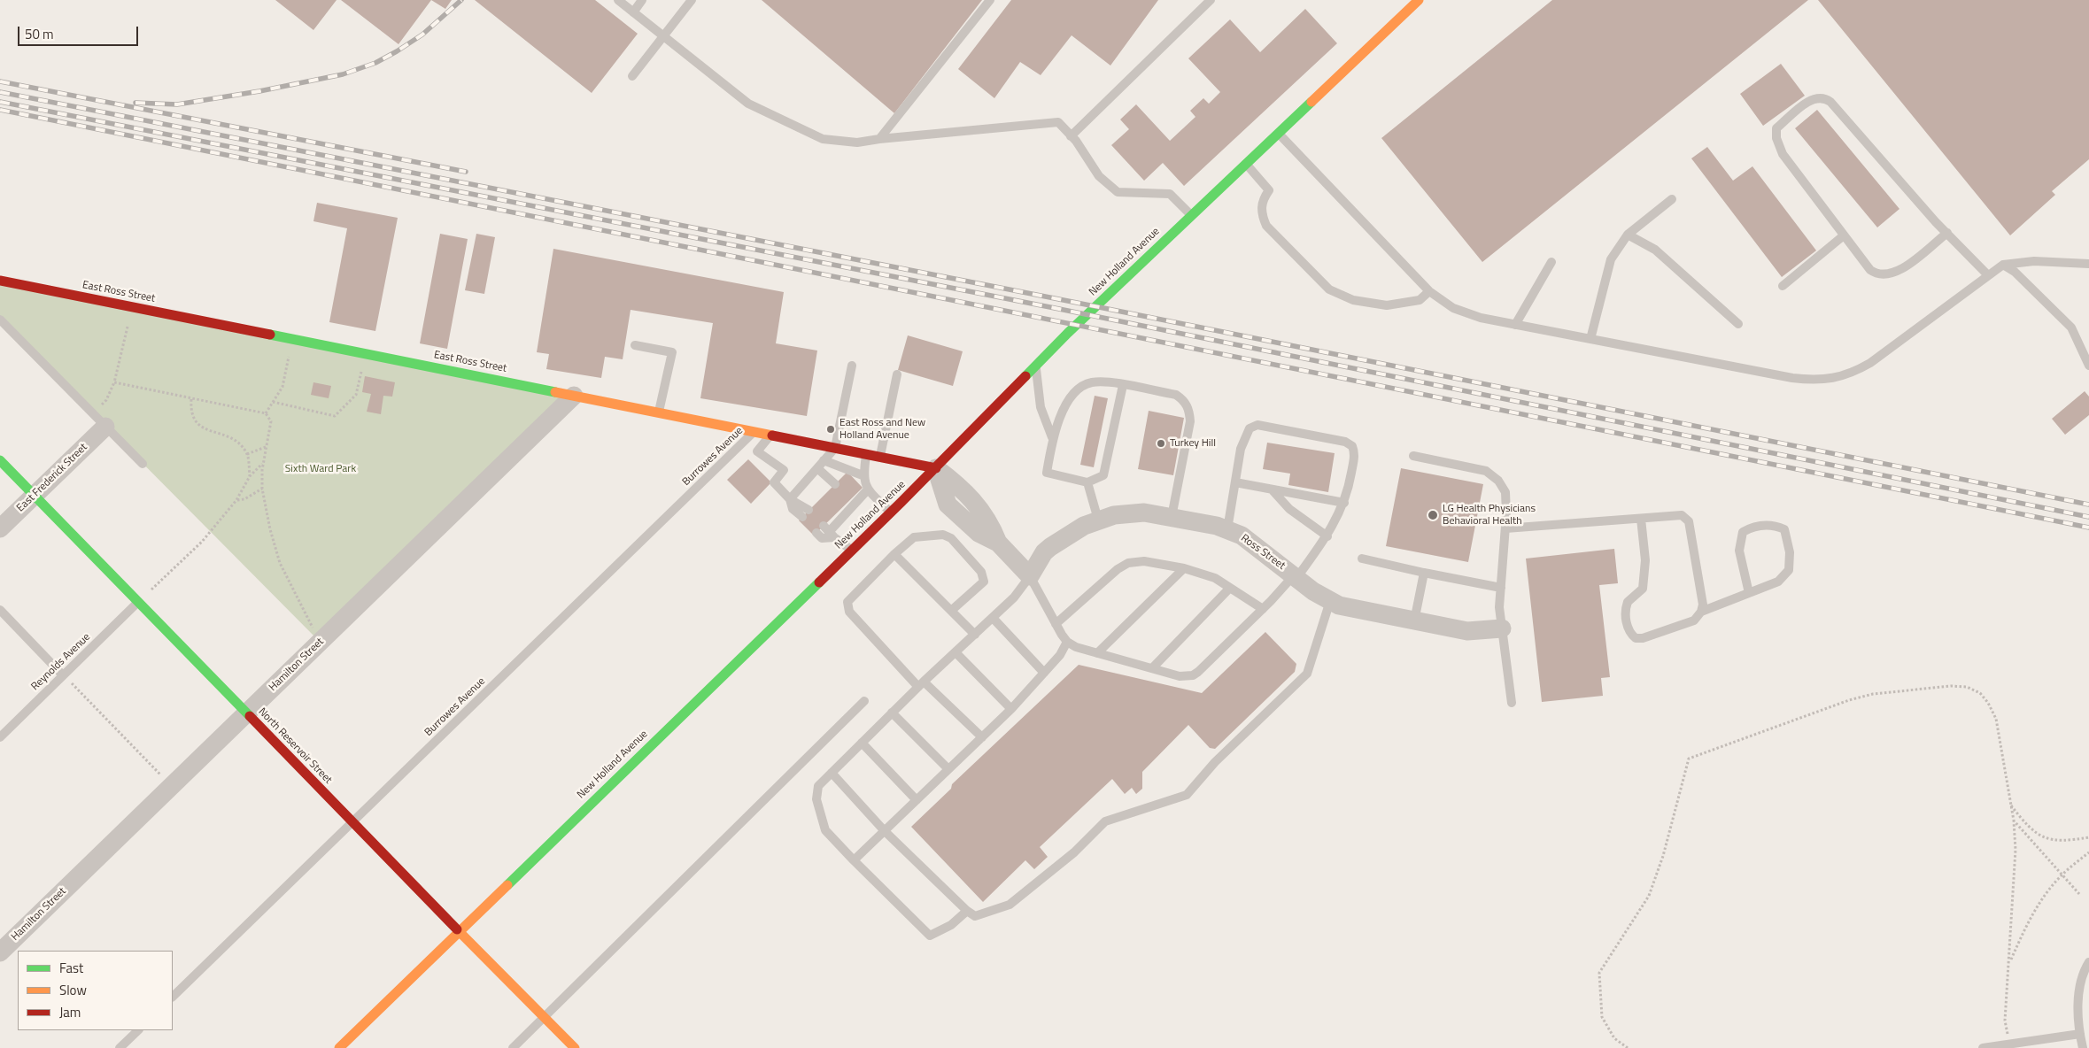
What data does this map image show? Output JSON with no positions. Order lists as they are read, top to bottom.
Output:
{
  "streets": {
    "street": [
      "New Holland Avenue",
      "East Ross Street",
      "East Frederick Street",
      "Ross Street",
      "Hamilton Street",
      "North Reservoir Street"
    ],
    "lane": ["Burrowes Avenue", "Reynolds Avenue"]
  },
  "crossings": [
    ["New Holland Avenue", "East Ross Street"],
    ["New Holland Avenue", "North Reservoir Street"],
    ["East Ross Street", "Burrowes Avenue"],
    ["East Ross Street", "Hamilton Street"],
    ["Burrowes Avenue", "North Reservoir Street"],
    ["East Frederick Street", "North Reservoir Street"],
    ["Reynolds Avenue", "North Reservoir Street"],
    ["Hamilton Street", "North Reservoir Street"]
  ],
  "parks": ["Sixth Ward Park"],
  "places": ["East Ross and New Holland Avenue", "Turkey Hill", "LG Health Physicians Behavioral Health"],
  "legend": ["Fast", "Slow", "Jam"],
  "scale_bar": "50 m"
}
